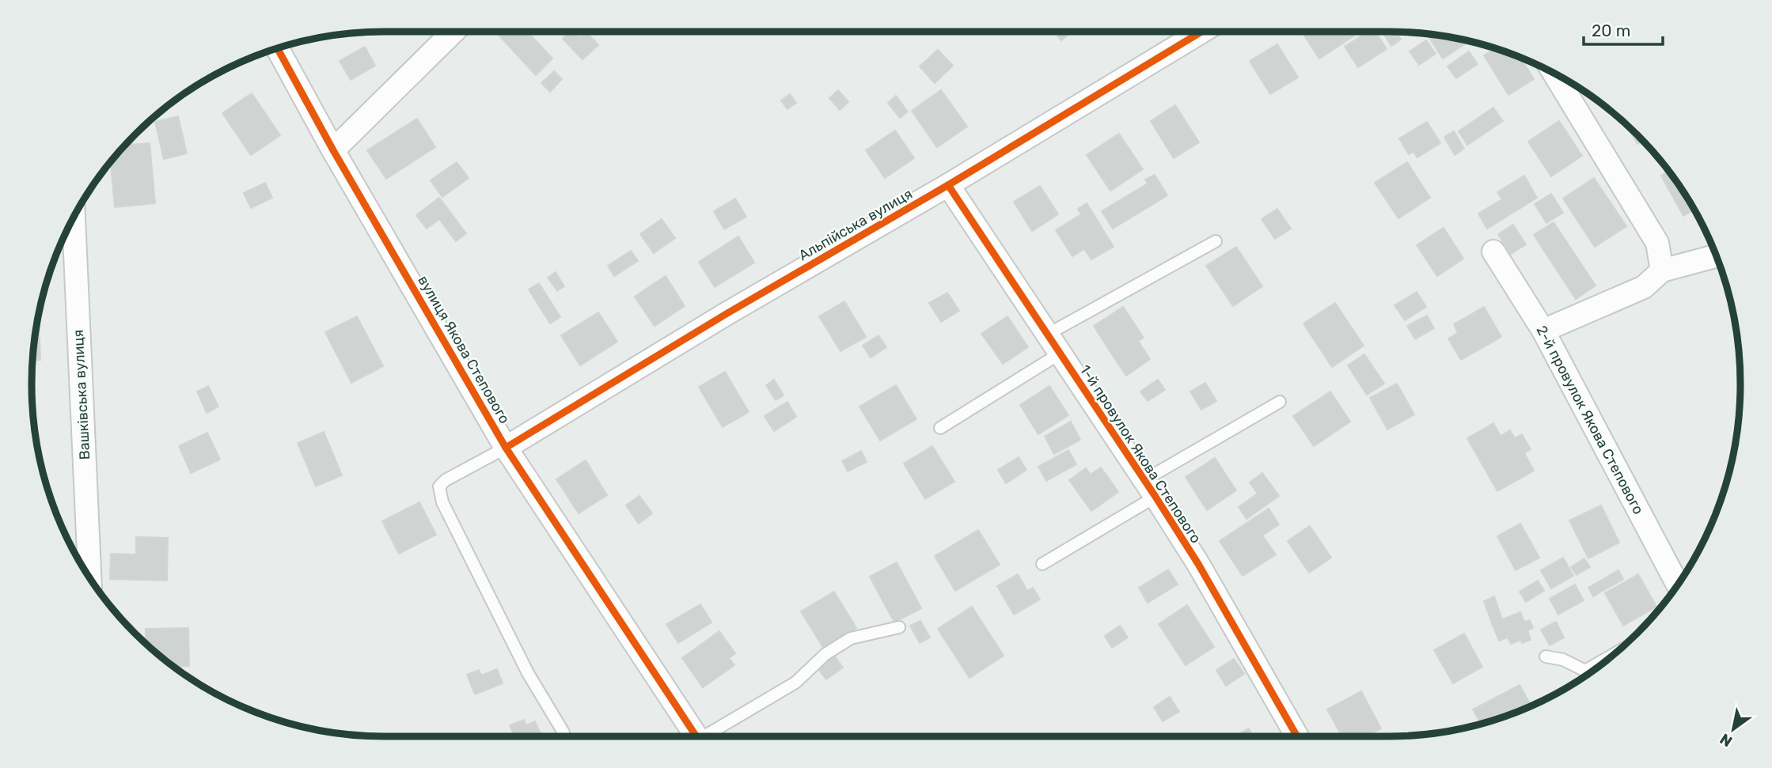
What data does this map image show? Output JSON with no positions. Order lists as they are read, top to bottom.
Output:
{
  "streets": {
    "street": [
      "Альпійська вулиця",
      "вулиця Якова Степового",
      "Вашківська вулиця",
      "2-й провулок Якова Степового",
      "1-й провулок Якова Степового"
    ]
  },
  "crossings": [
    ["Альпійська вулиця", "вулиця Якова Степового"],
    ["Альпійська вулиця", "1-й провулок Якова Степового"]
  ],
  "scale_bar": "20 m",
  "north": "bottom left"
}
